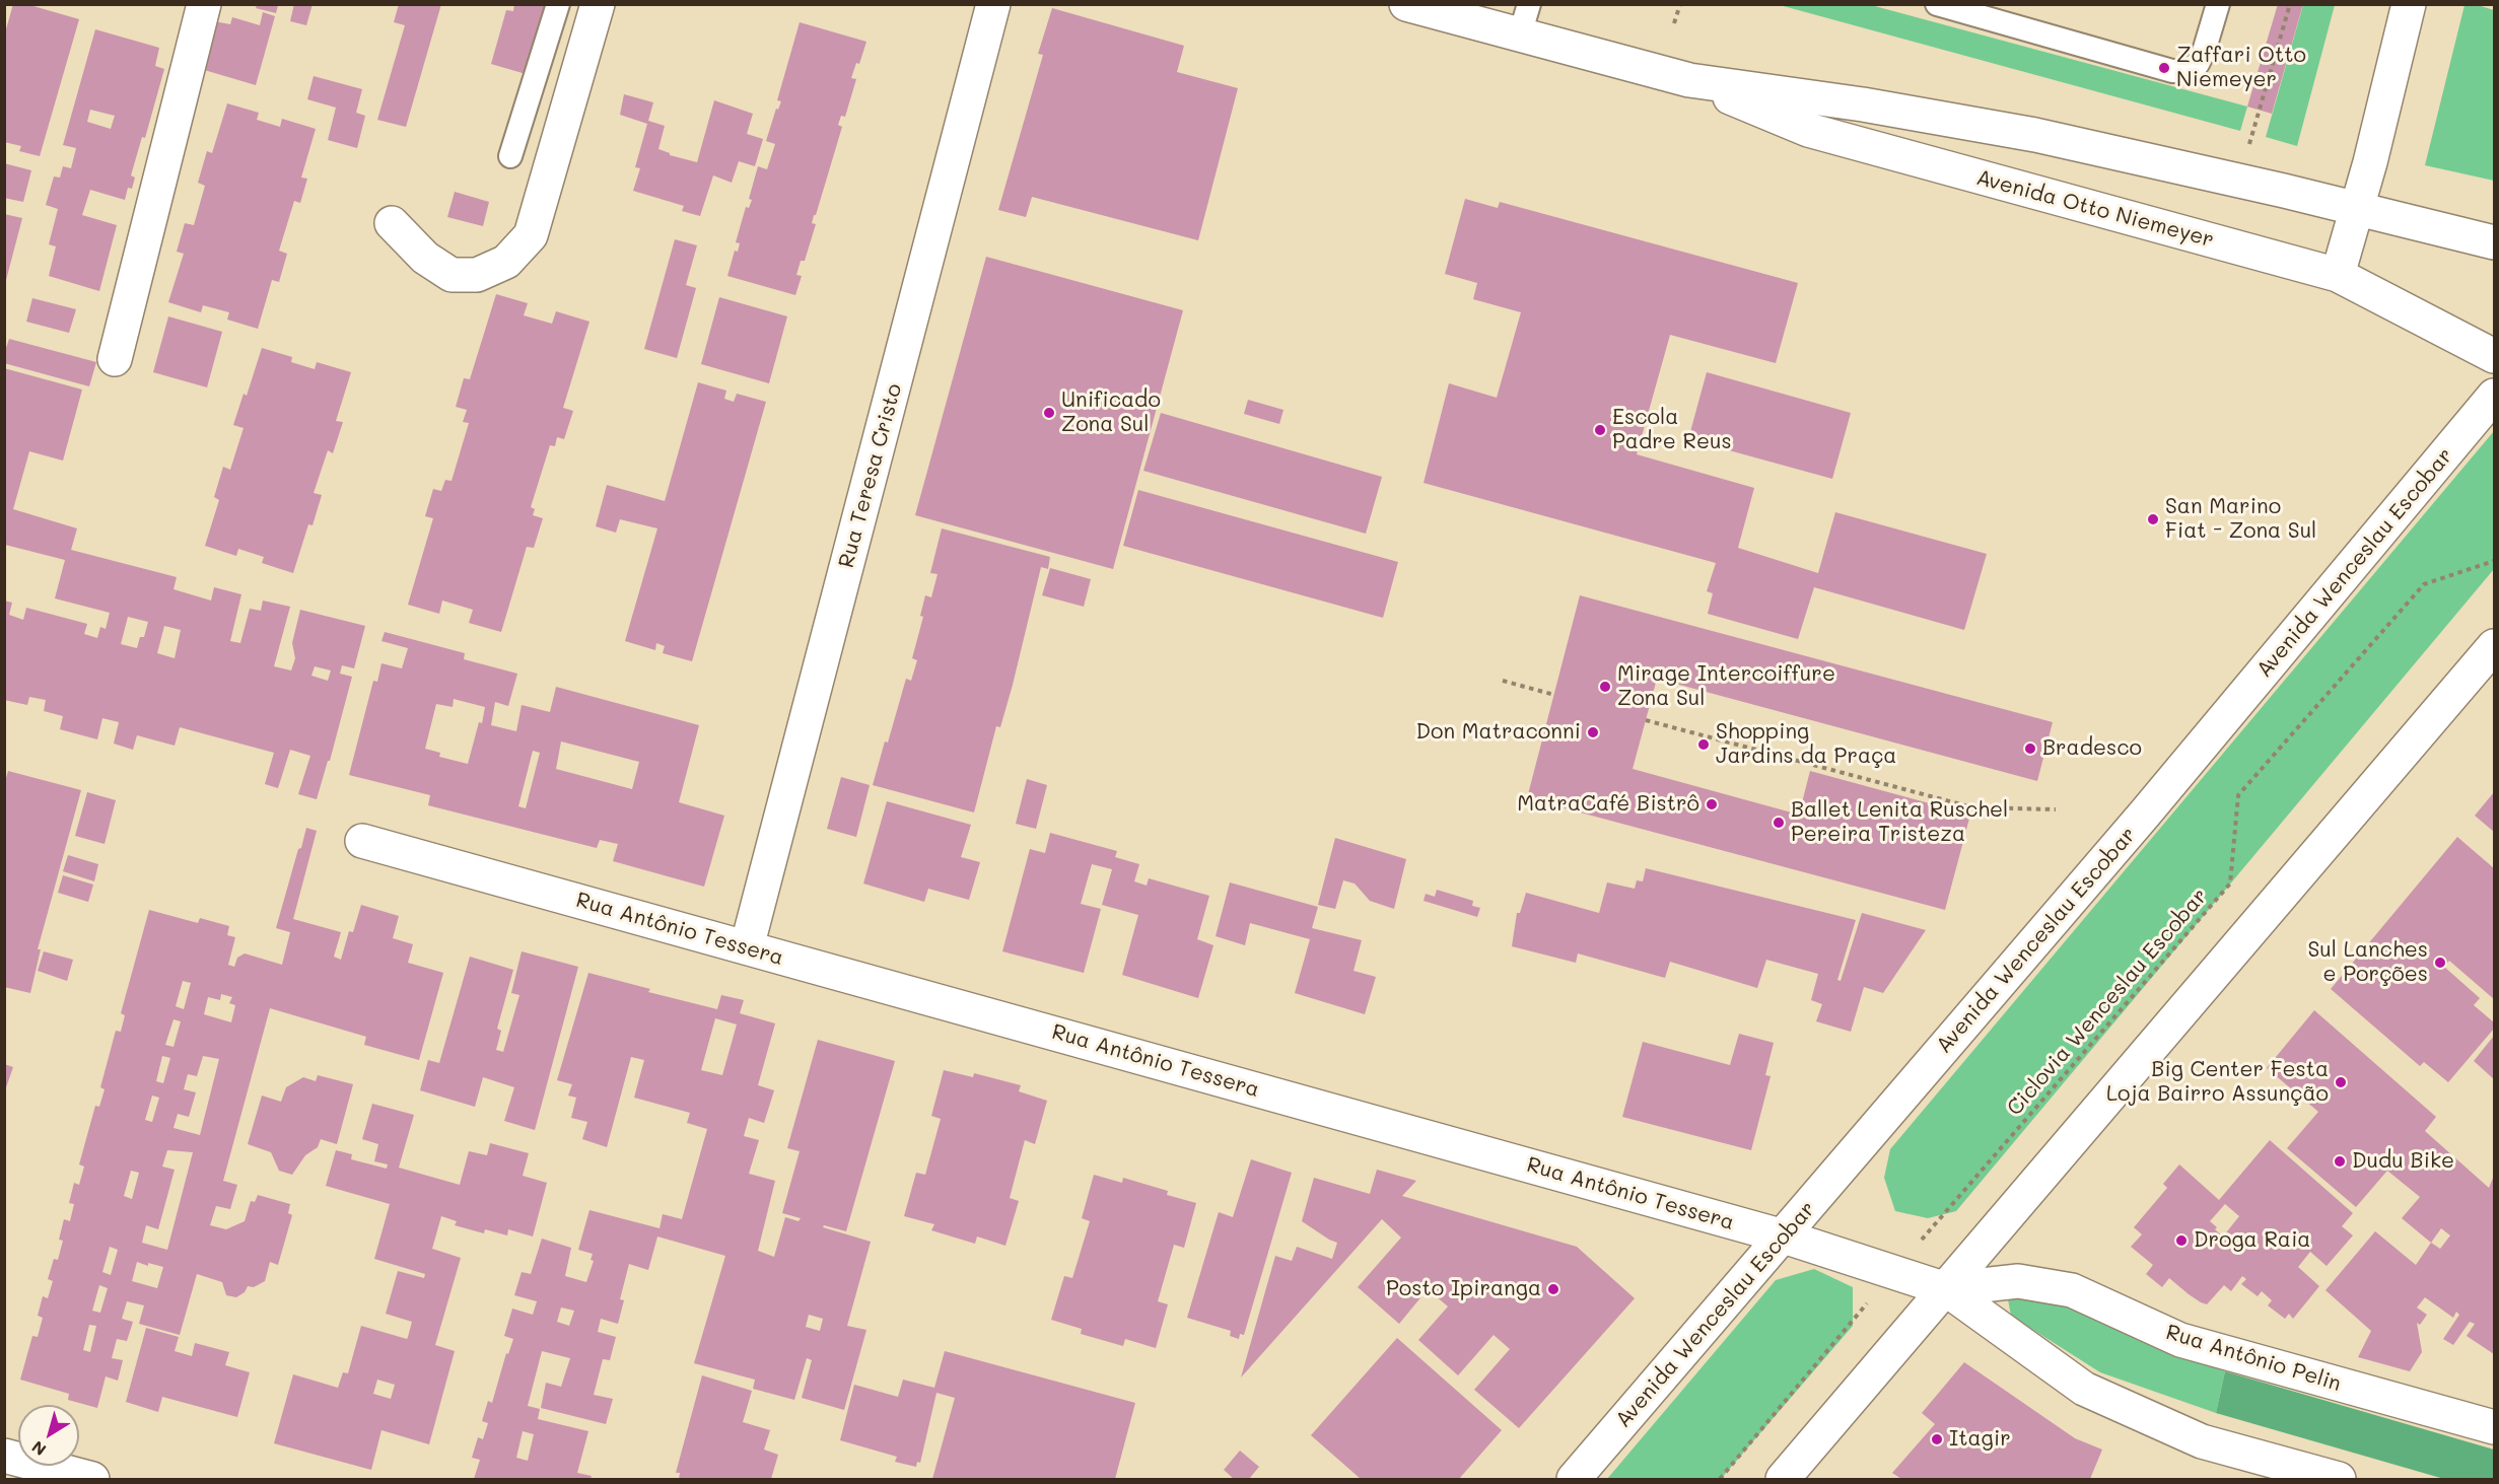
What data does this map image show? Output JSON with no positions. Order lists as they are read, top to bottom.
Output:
{
  "streets": {
    "street": [
      "Avenida Otto Niemeyer",
      "Rua Teresa Cristo",
      "Avenida Wenceslau Escobar",
      "Rua Antônio Tessera",
      "Rua Antônio Pelin"
    ],
    "path": ["Ciclovia Wenceslau Escobar"]
  },
  "crossings": [
    ["Rua Teresa Cristo", "Rua Antônio Tessera"],
    ["Avenida Wenceslau Escobar", "Rua Antônio Tessera"],
    ["Rua Antônio Tessera", "Ciclovia Wenceslau Escobar"],
    ["Rua Antônio Tessera", "Rua Antônio Pelin"]
  ],
  "places": [
    "Zaffari Otto Niemeyer",
    "Unificado Zona Sul",
    "Escola Padre Reus",
    "San Marino Fiat - Zona Sul",
    "Mirage Intercoiffure Zona Sul",
    "Don Matraconni",
    "Shopping Jardins da Praça",
    "Bradesco",
    "MatraCafé Bistrô",
    "Ballet Lenita Ruschel Pereira Tristeza",
    "Sul Lanches e Porções",
    "Big Center Festa Loja Bairro Assunção",
    "Dudu Bike",
    "Droga Raia",
    "Posto Ipiranga",
    "Itagir"
  ],
  "north": "bottom left"
}
